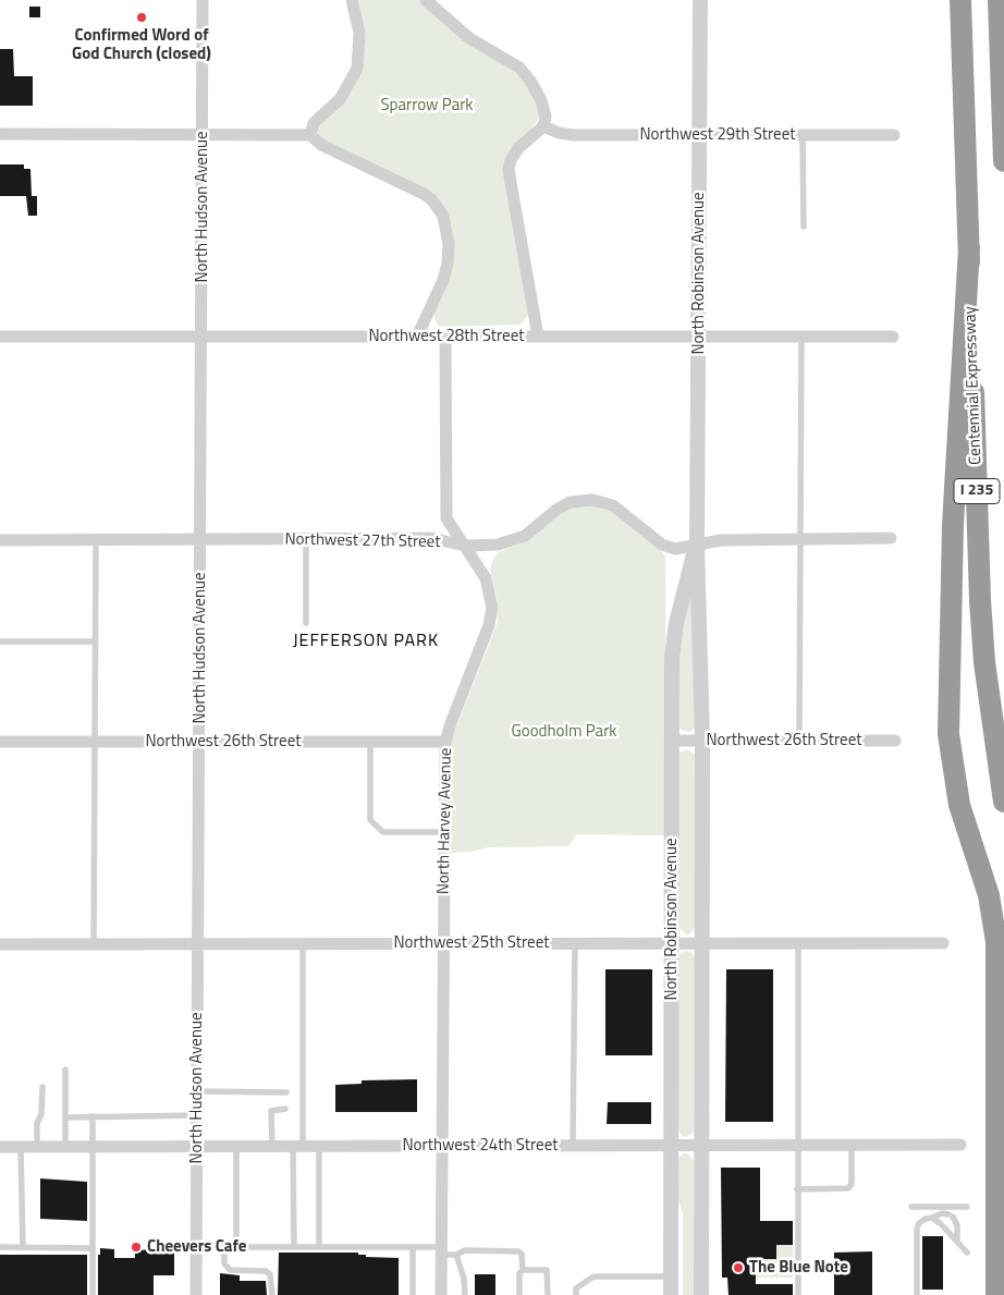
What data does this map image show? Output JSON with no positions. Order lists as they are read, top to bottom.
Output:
{
  "streets": {
    "highway": ["Centennial Expressway", "I 235"],
    "street": [
      "Northwest 29th Street",
      "North Hudson Avenue",
      "North Robinson Avenue",
      "Northwest 28th Street",
      "Northwest 27th Street",
      "Northwest 26th Street",
      "North Harvey Avenue",
      "Northwest 25th Street",
      "Northwest 24th Street"
    ]
  },
  "crossings": [
    ["Northwest 29th Street", "North Robinson Avenue"],
    ["North Hudson Avenue", "Northwest 28th Street"],
    ["North Hudson Avenue", "Northwest 27th Street"],
    ["North Hudson Avenue", "Northwest 26th Street"],
    ["North Hudson Avenue", "Northwest 25th Street"],
    ["North Hudson Avenue", "Northwest 24th Street"],
    ["North Robinson Avenue", "Northwest 28th Street"],
    ["North Robinson Avenue", "Northwest 27th Street"],
    ["North Robinson Avenue", "Northwest 26th Street"],
    ["North Robinson Avenue", "Northwest 25th Street"],
    ["North Robinson Avenue", "Northwest 24th Street"],
    ["Northwest 28th Street", "North Harvey Avenue"],
    ["Northwest 27th Street", "North Harvey Avenue"],
    ["Northwest 26th Street", "North Harvey Avenue"],
    ["North Harvey Avenue", "Northwest 25th Street"],
    ["North Harvey Avenue", "Northwest 24th Street"]
  ],
  "districts": ["JEFFERSON PARK"],
  "parks": ["Sparrow Park", "Goodholm Park"],
  "places": ["Confirmed Word of God Church (closed)", "Cheevers Cafe", "The Blue Note"]
}
